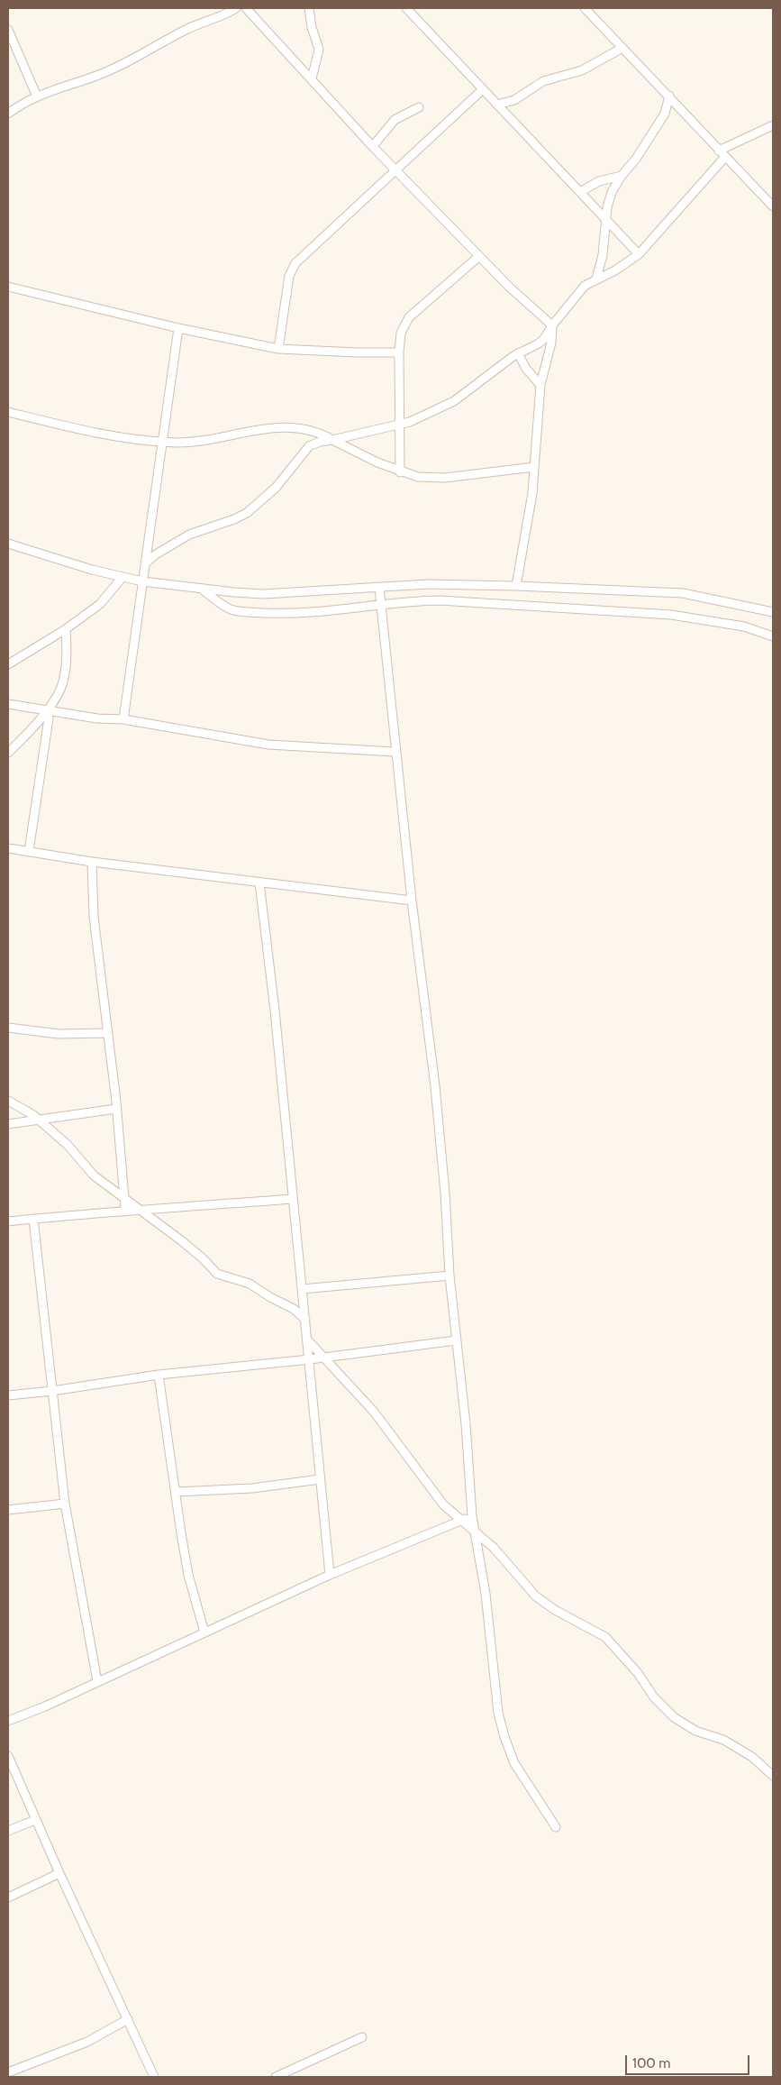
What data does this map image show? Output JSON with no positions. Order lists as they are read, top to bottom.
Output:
{
  "scale_bar": "100 m"
}
